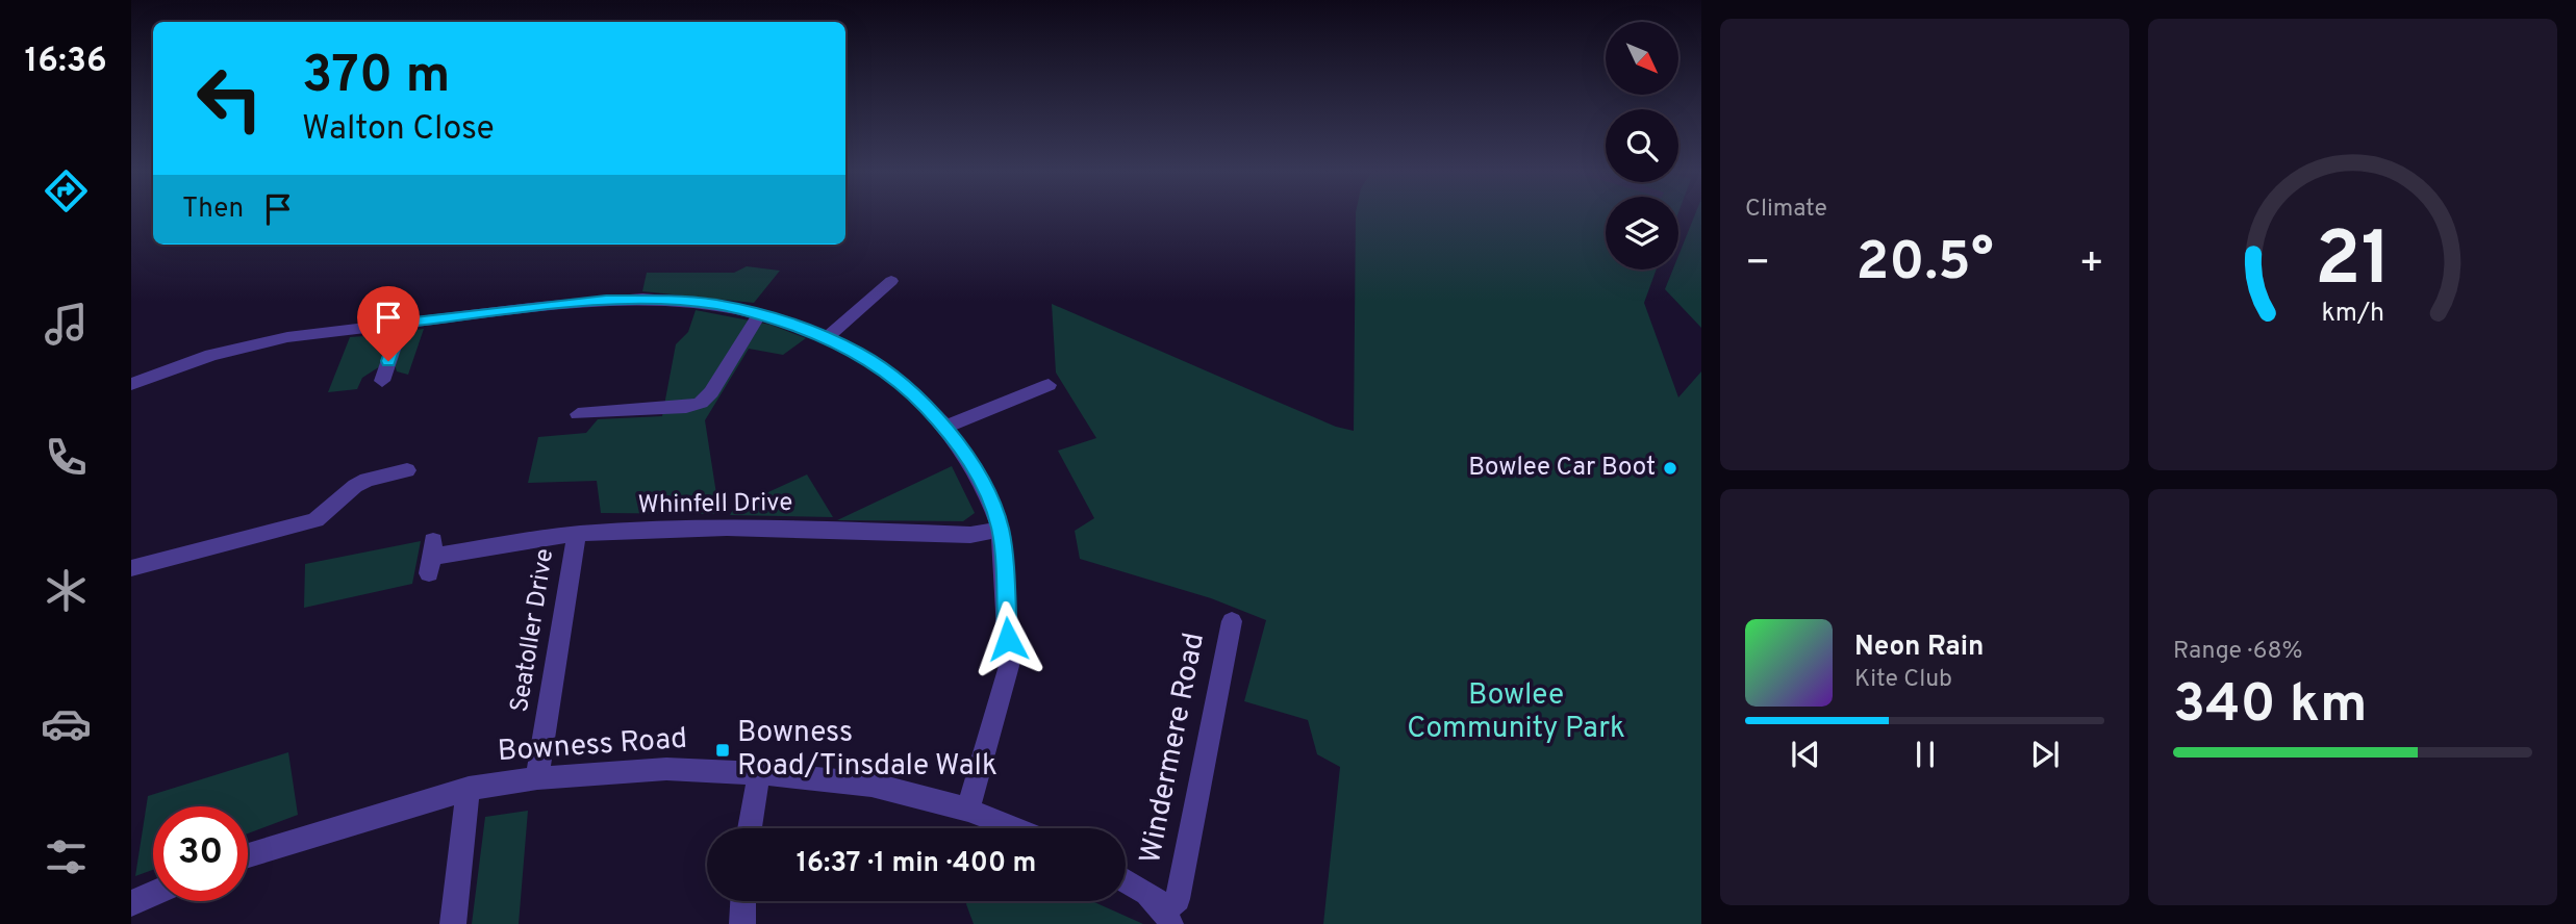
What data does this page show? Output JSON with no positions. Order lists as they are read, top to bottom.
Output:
{
  "streets": {
    "street": [
      "Whinfell Drive",
      "Seatoller Drive",
      "Bowness Road",
      "Windermere Road"
    ]
  },
  "crossings": [
    ["Whinfell Drive", "Seatoller Drive"],
    ["Seatoller Drive", "Bowness Road"]
  ],
  "parks": ["Bowlee Community Park"],
  "places": {
    "other": ["Bowlee Car Boot"],
    "transit": ["Bowness Road/Tinsdale Walk"]
  },
  "north": "bottom right",
  "page": {
    "tabs": "16:36",
    "tile": [
      "Climate",
      ["Range · 68%", "340 km"]
    ],
    "turn": ["370 m", "Walton Close"],
    "then": "Then",
    "heat": ["−", "20.5°", "+"],
    "song": ["Neon Rain", "Kite Club"],
    "limit": "30",
    "trip": "16:37 · 1 min · 400 m",
    "gauge": ["21", "km/h"]
  }
}
